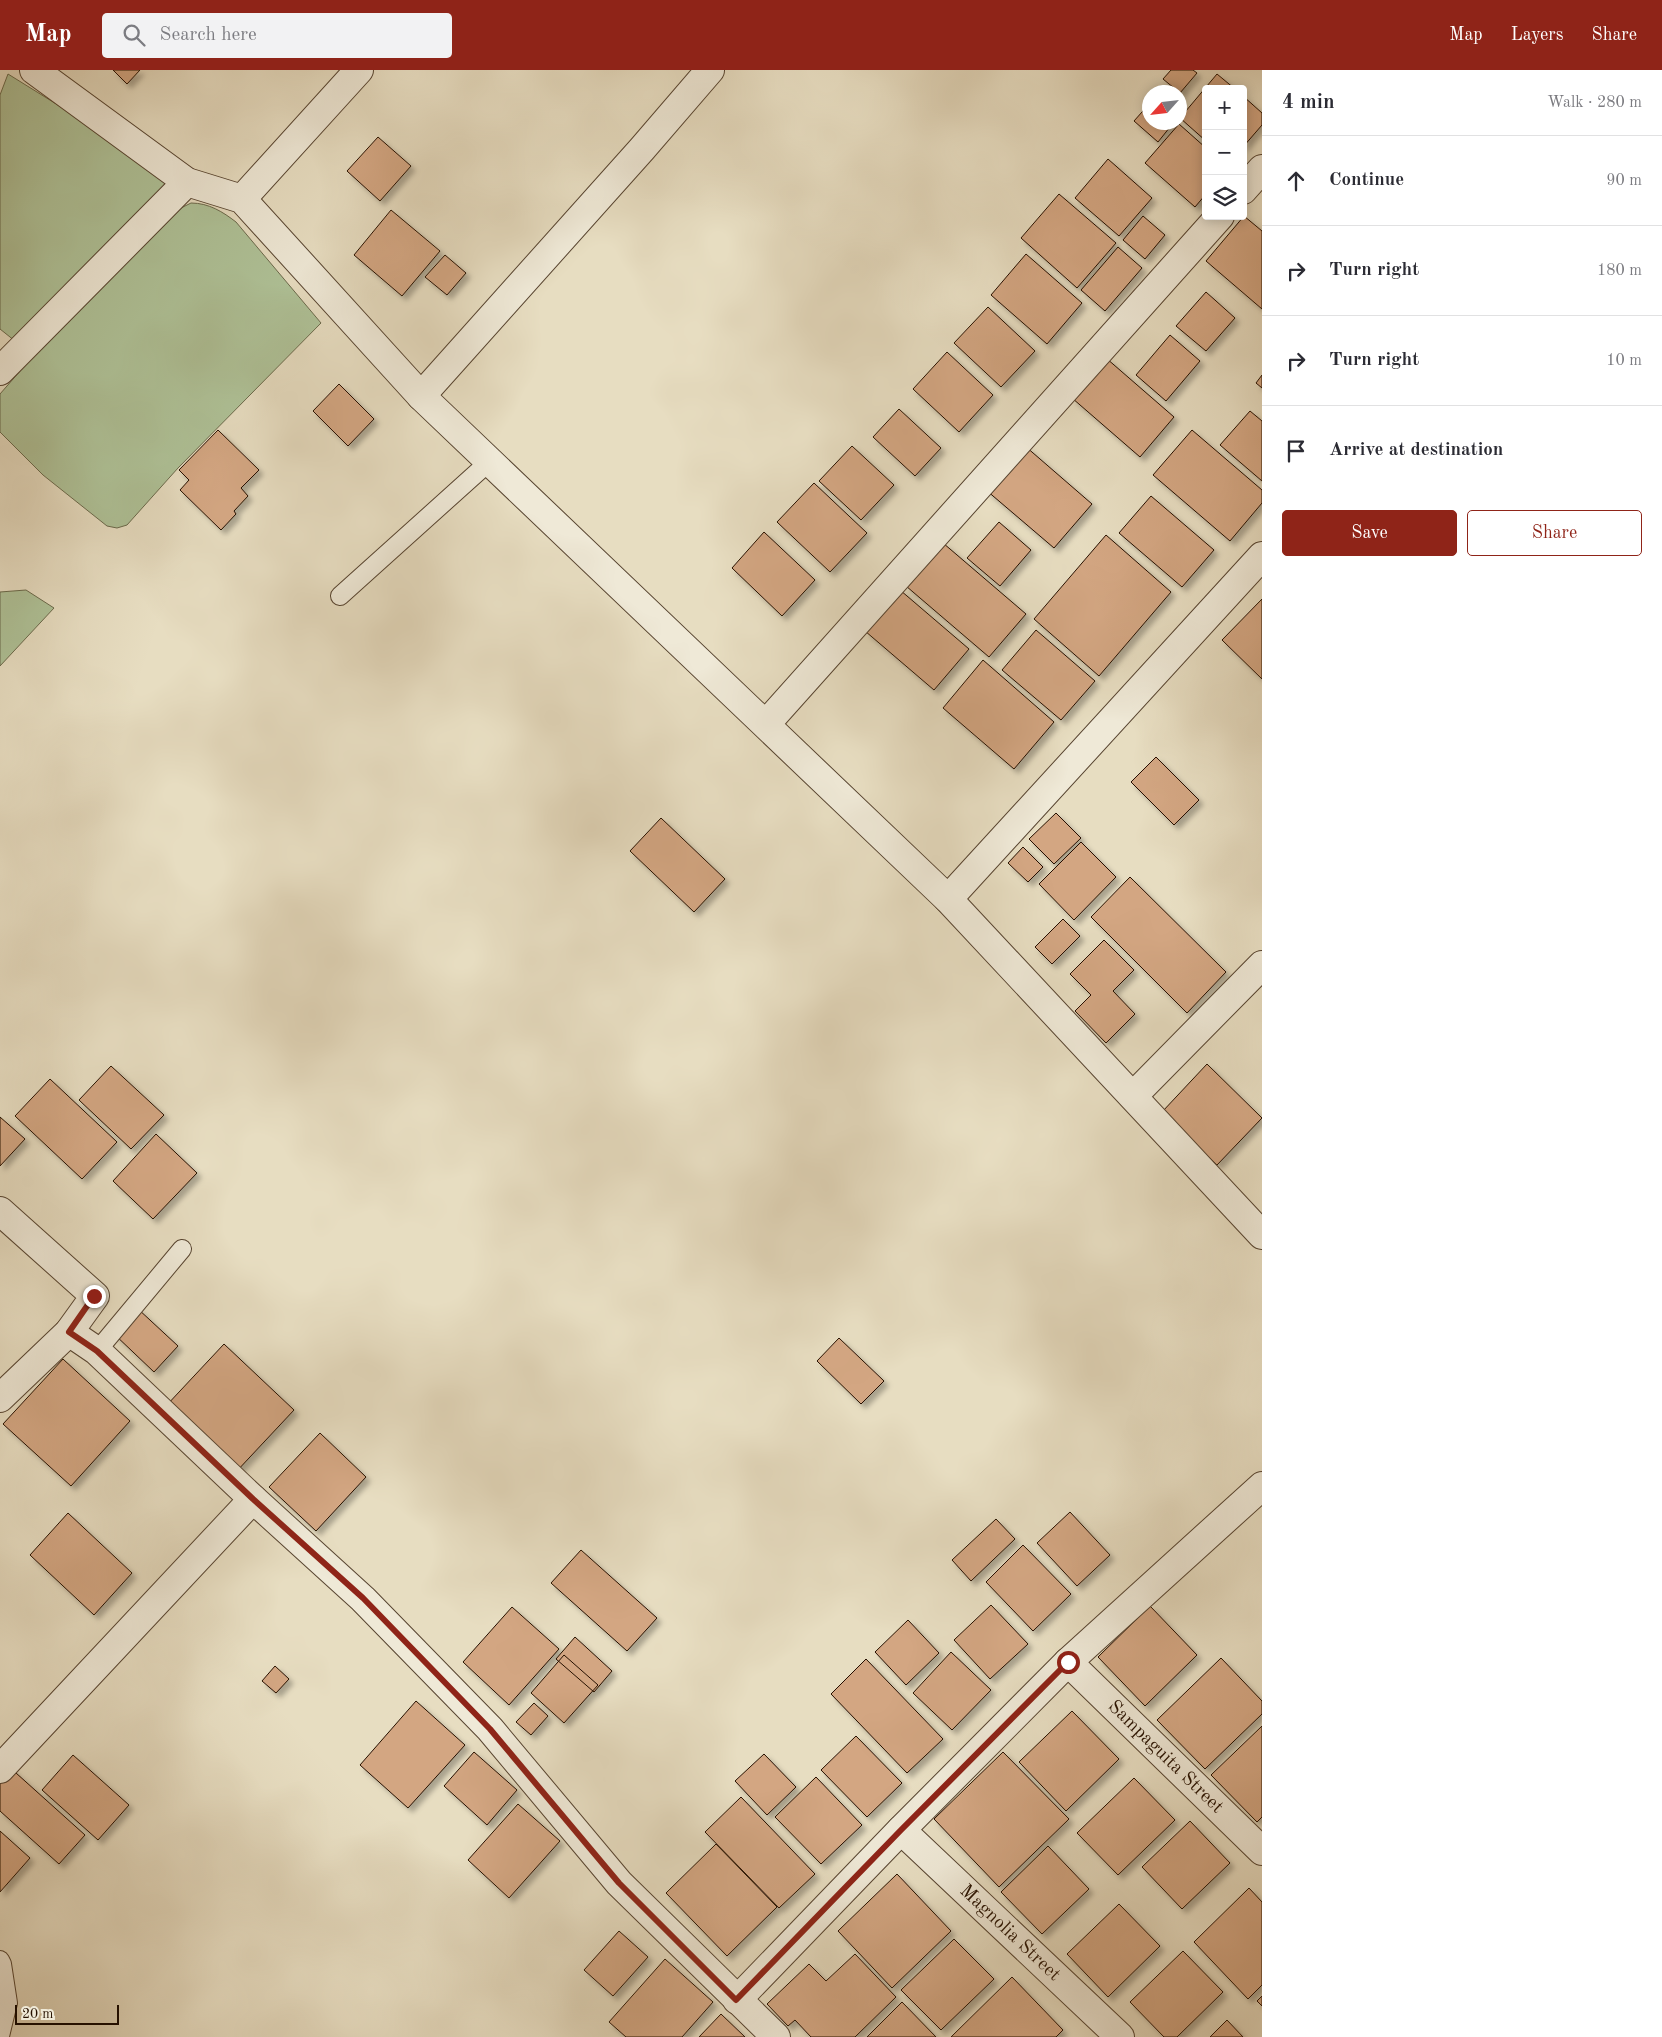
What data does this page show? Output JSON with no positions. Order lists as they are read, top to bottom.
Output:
{
  "streets": {
    "street": ["Sampaguita Street", "Magnolia Street"]
  },
  "scale_bar": "20 m",
  "north": "bottom left",
  "page": {
    "header": "Map",
    "search": "Search here",
    "nav": ["Map", "Layers", "Share"],
    "heading": ["4 min", "Walk · 280 m"],
    "map_buttons": ["+", "−"],
    "list": [
      ["Continue", "90 m"],
      ["Turn right", "180 m"],
      ["Turn right", "10 m"],
      "Arrive at destination"
    ],
    "buttons": ["Save", "Share"],
    "scale": "20 m"
  }
}
